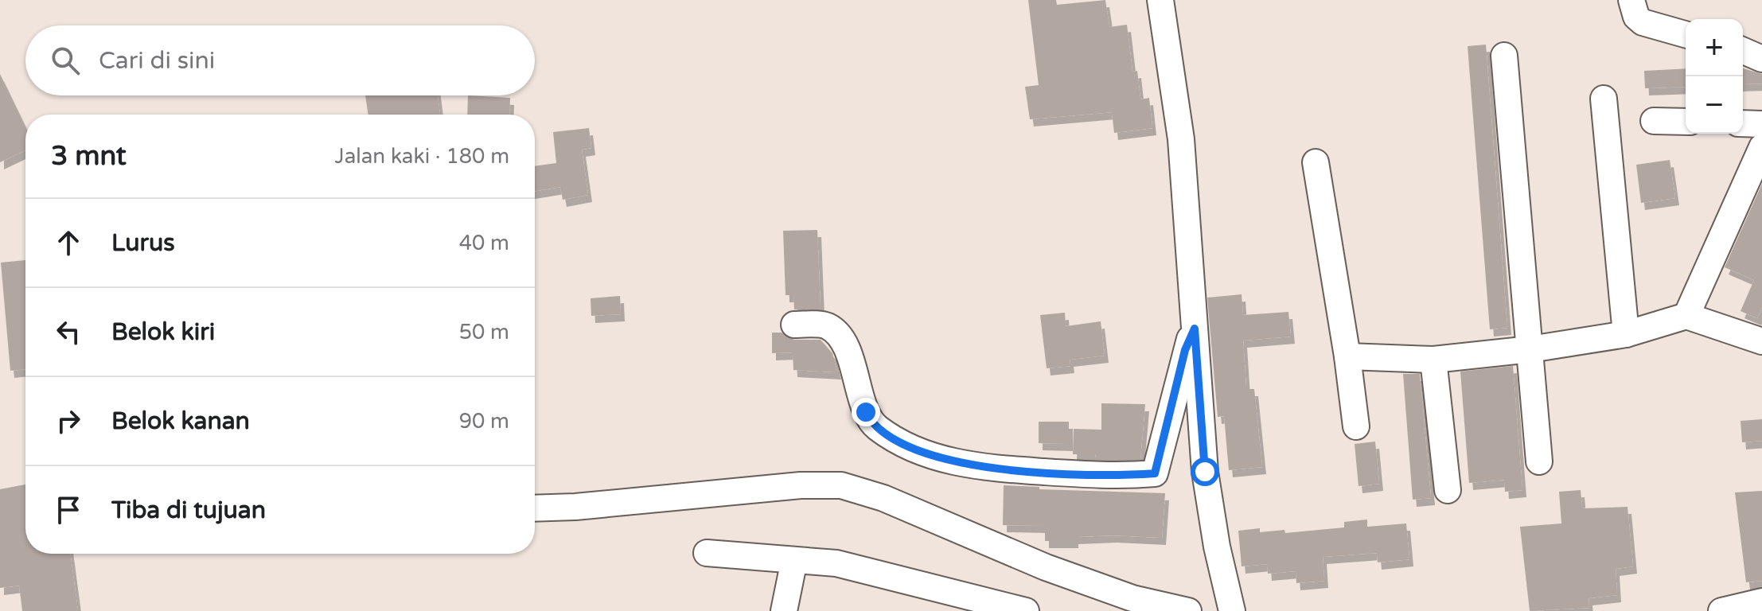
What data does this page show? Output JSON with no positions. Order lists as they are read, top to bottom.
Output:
{
  "page": {
    "map_buttons": ["+", "−"],
    "search": "Cari di sini",
    "heading": ["3 mnt", "Jalan kaki · 180 m"],
    "list": [
      ["Lurus", "40 m"],
      ["Belok kiri", "50 m"],
      ["Belok kanan", "90 m"],
      "Tiba di tujuan"
    ]
  }
}
